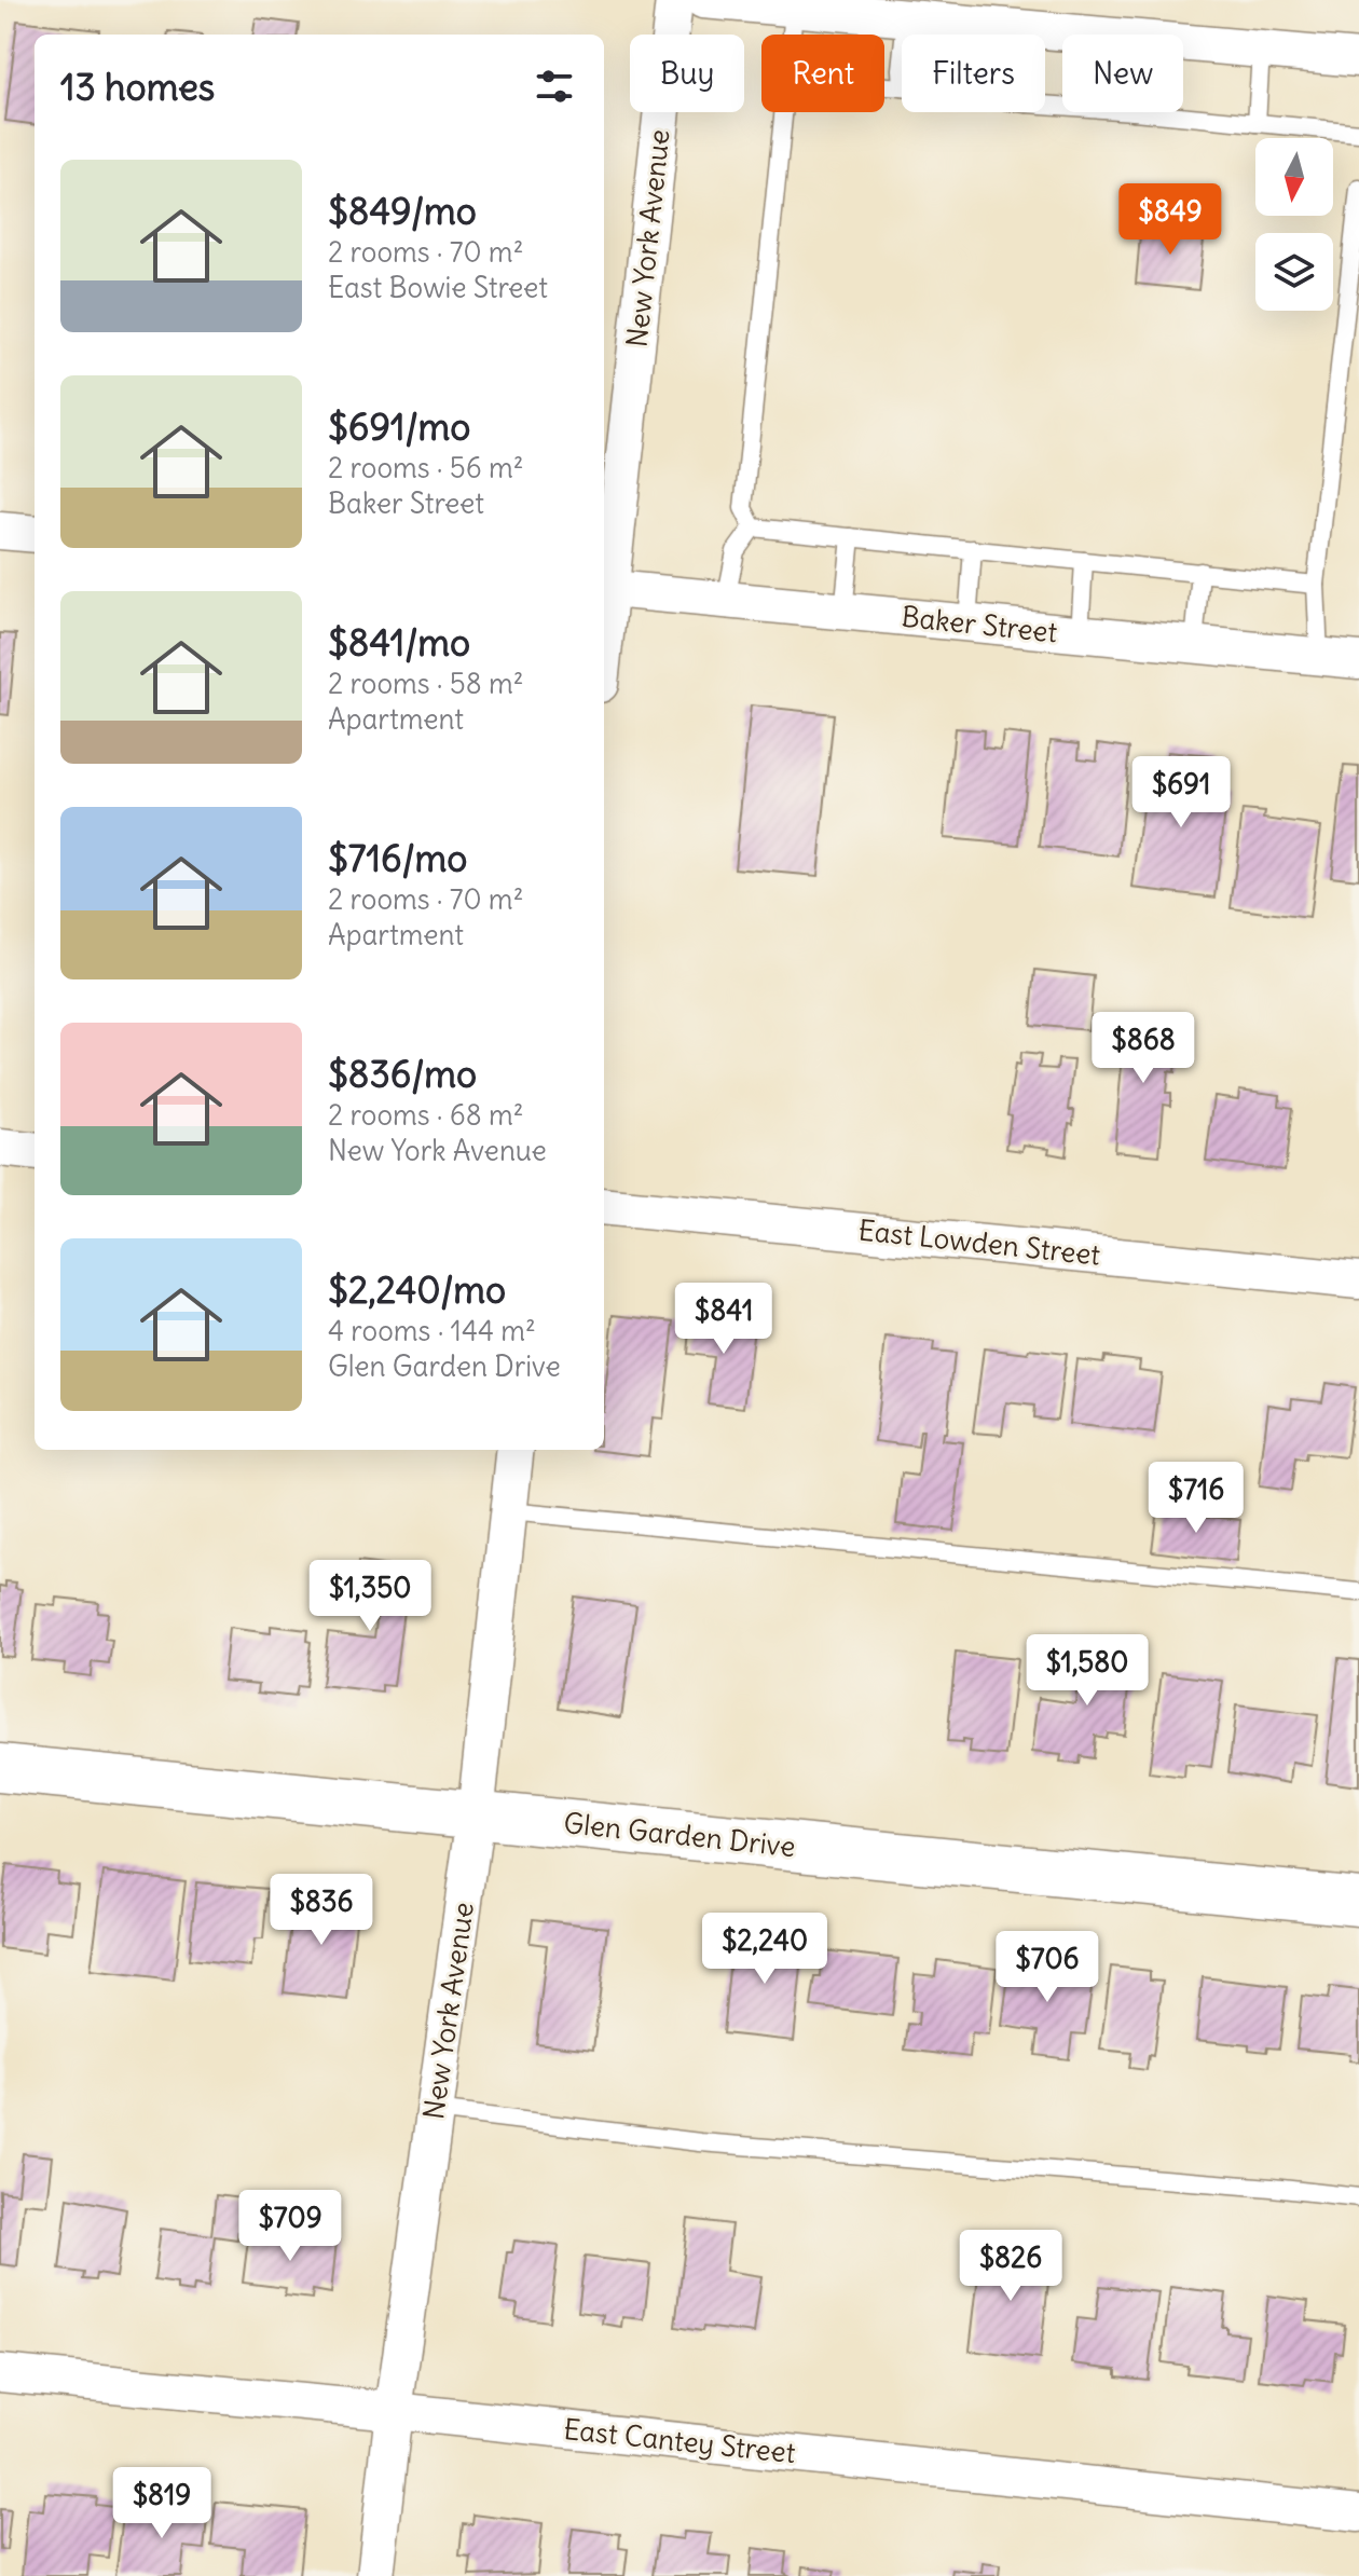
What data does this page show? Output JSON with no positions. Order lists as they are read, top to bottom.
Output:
{
  "streets": {
    "street": [
      "New York Avenue",
      "Baker Street",
      "East Lowden Street",
      "Glen Garden Drive",
      "East Cantey Street"
    ]
  },
  "crossings": [
    ["New York Avenue", "Baker Street"],
    ["New York Avenue", "Glen Garden Drive"],
    ["New York Avenue", "East Cantey Street"]
  ],
  "north": "bottom",
  "page": {
    "chip": [
      "Buy",
      "Rent",
      "Filters",
      "New"
    ],
    "heading": "13 homes",
    "list": [
      {
        "name": "$849/mo",
        "note": "2 rooms · 70 m² · East Bowie Street"
      },
      {
        "name": "$691/mo",
        "note": "2 rooms · 56 m² · Baker Street"
      },
      {
        "name": "$841/mo",
        "note": "2 rooms · 58 m² · Apartment"
      },
      {
        "name": "$716/mo",
        "note": "2 rooms · 70 m² · Apartment"
      },
      {
        "name": "$836/mo",
        "note": "2 rooms · 68 m² · New York Avenue"
      },
      {
        "name": "$2,240/mo",
        "note": "4 rooms · 144 m² · Glen Garden Drive"
      }
    ],
    "price": [
      "$849",
      "$691",
      "$868",
      "$841",
      "$716",
      "$1,350",
      "$1,580",
      "$836",
      "$2,240",
      "$706",
      "$709",
      "$826",
      "$819"
    ]
  }
}
